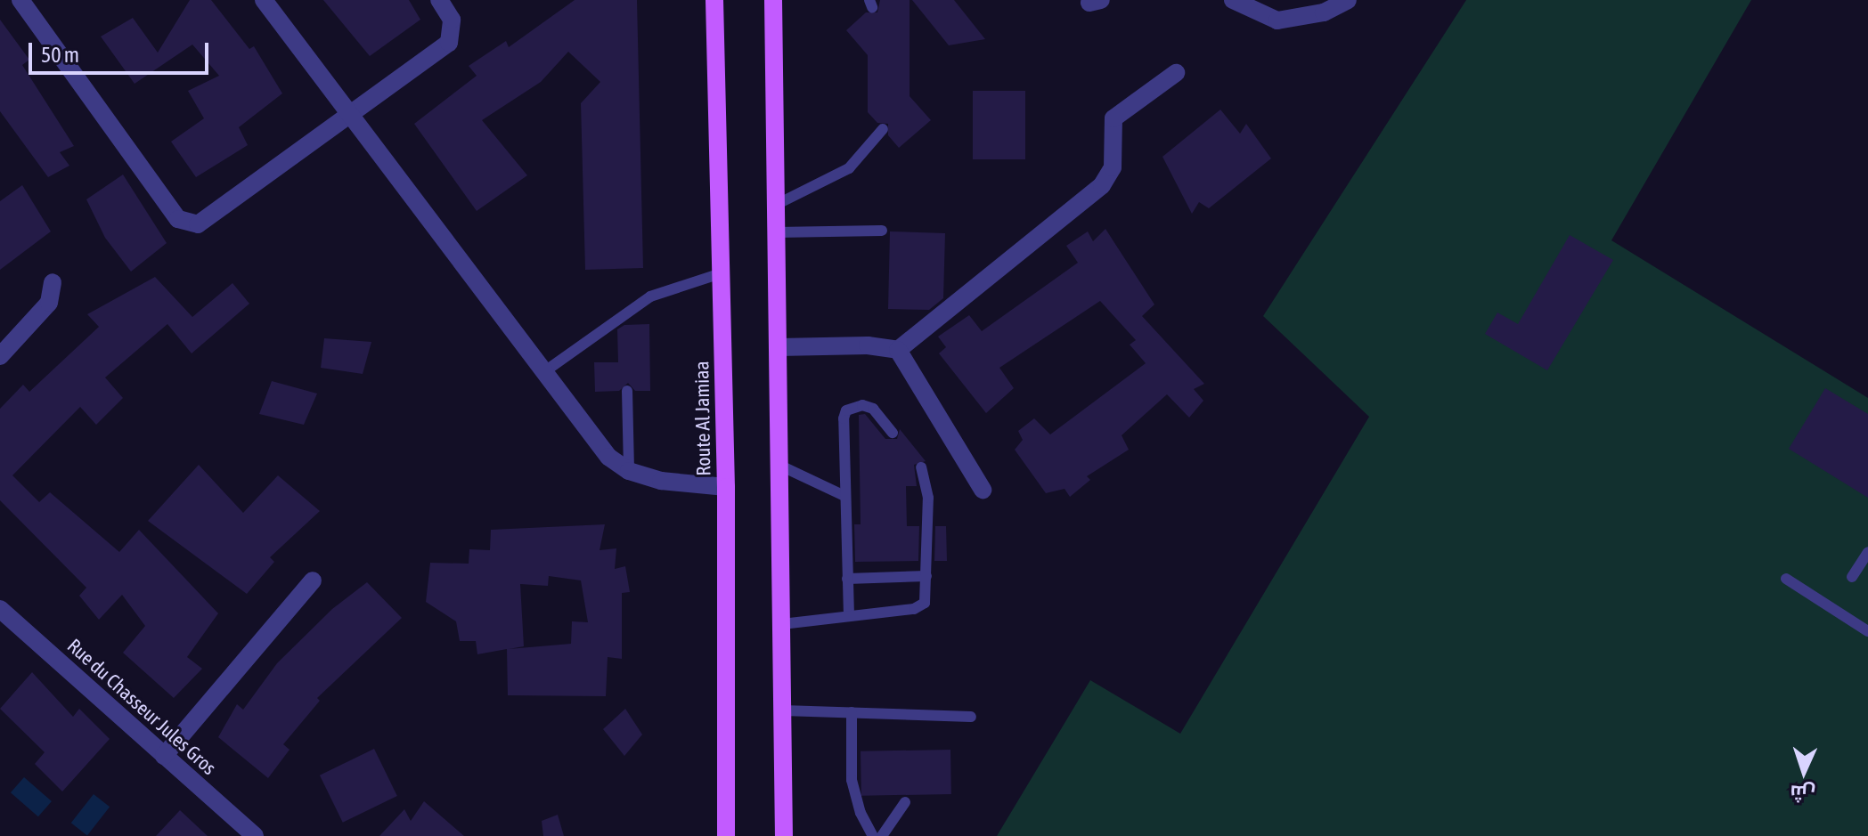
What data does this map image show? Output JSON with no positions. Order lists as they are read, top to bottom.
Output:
{
  "streets": {
    "main road": ["Route Al Jamiaa"],
    "street": ["Rue du Chasseur Jules Gros"]
  },
  "scale_bar": "50 m",
  "north": "bottom"
}
